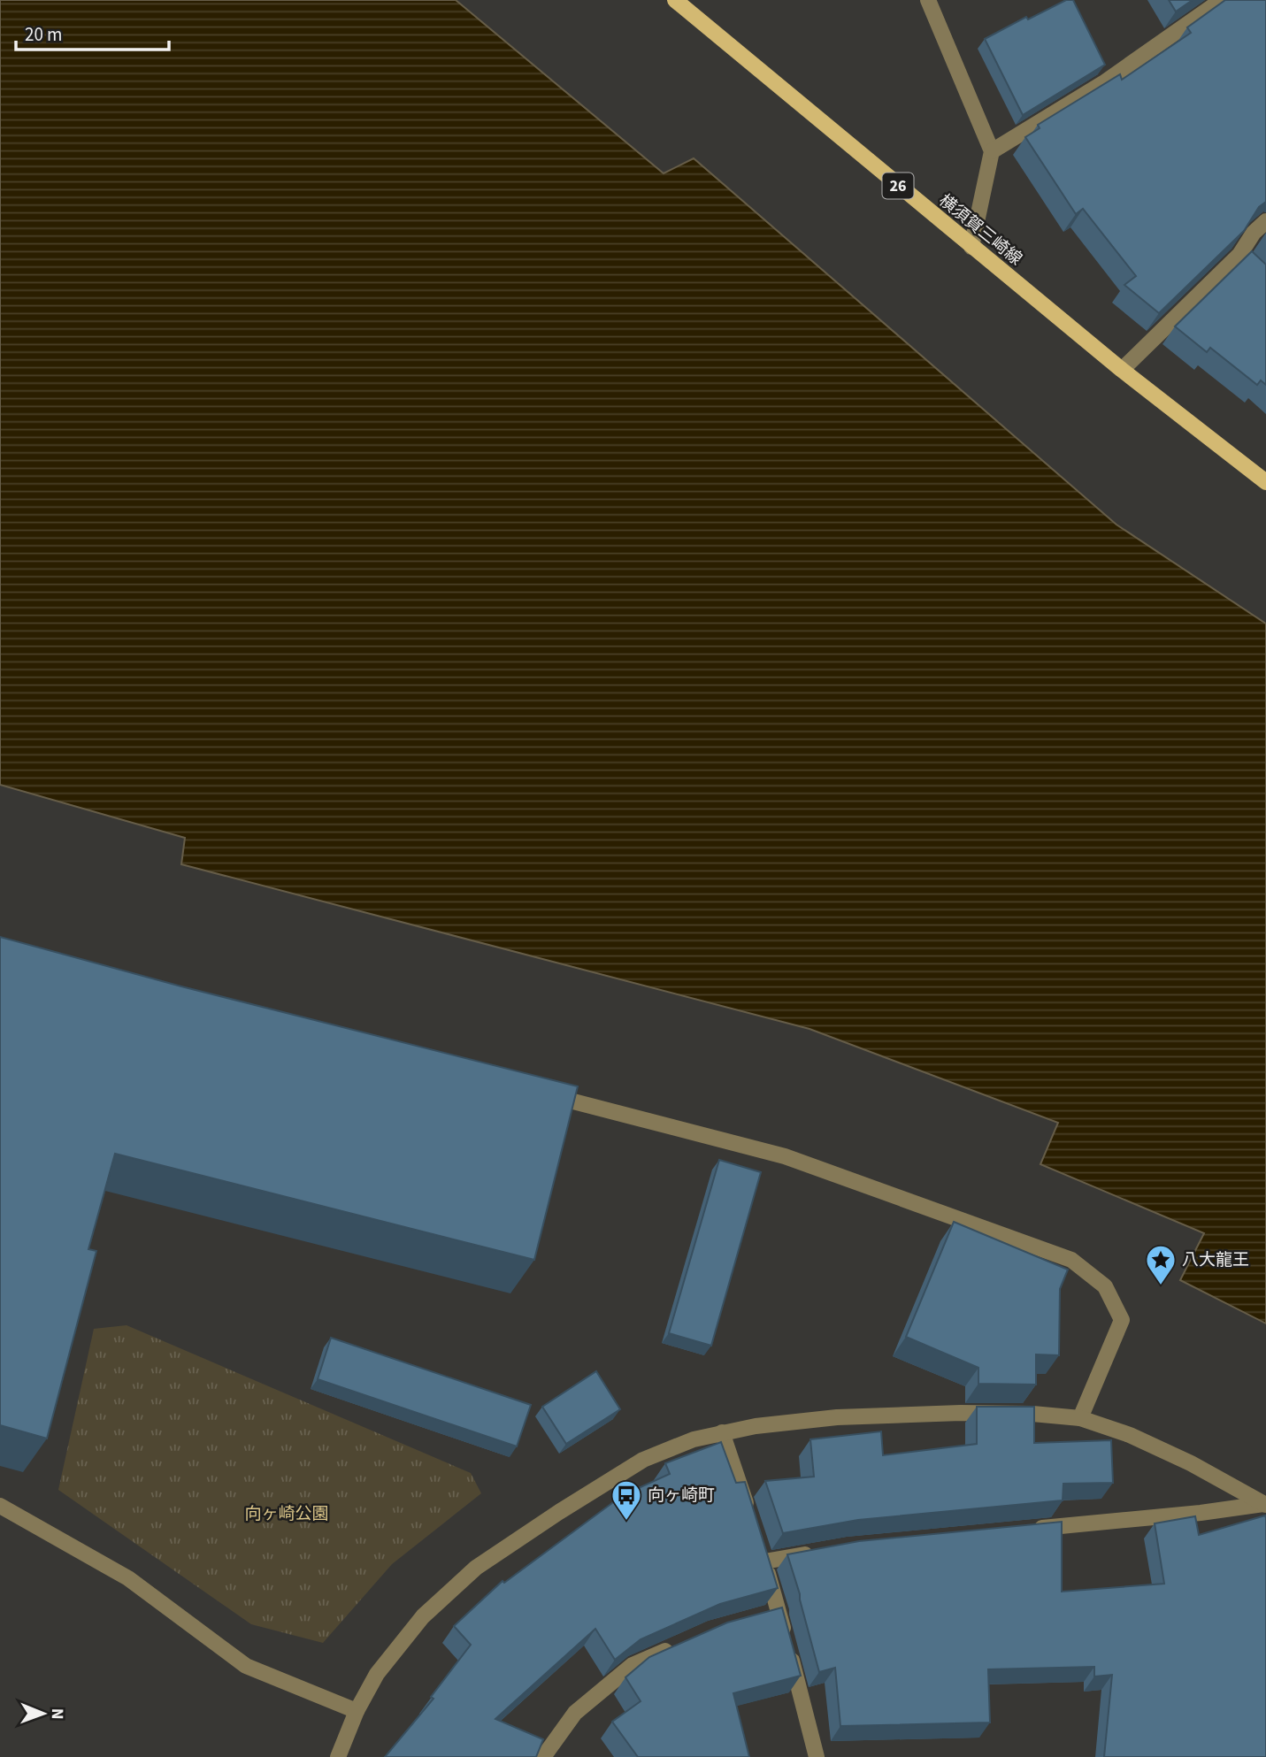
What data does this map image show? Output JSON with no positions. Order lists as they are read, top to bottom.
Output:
{
  "streets": {
    "main road": ["26", "横須賀三崎線"]
  },
  "parks": ["向ヶ崎公園"],
  "places": {
    "place": ["八大龍王"],
    "bus stop": ["向ヶ崎町"]
  },
  "scale_bar": "20 m",
  "north": "right"
}
